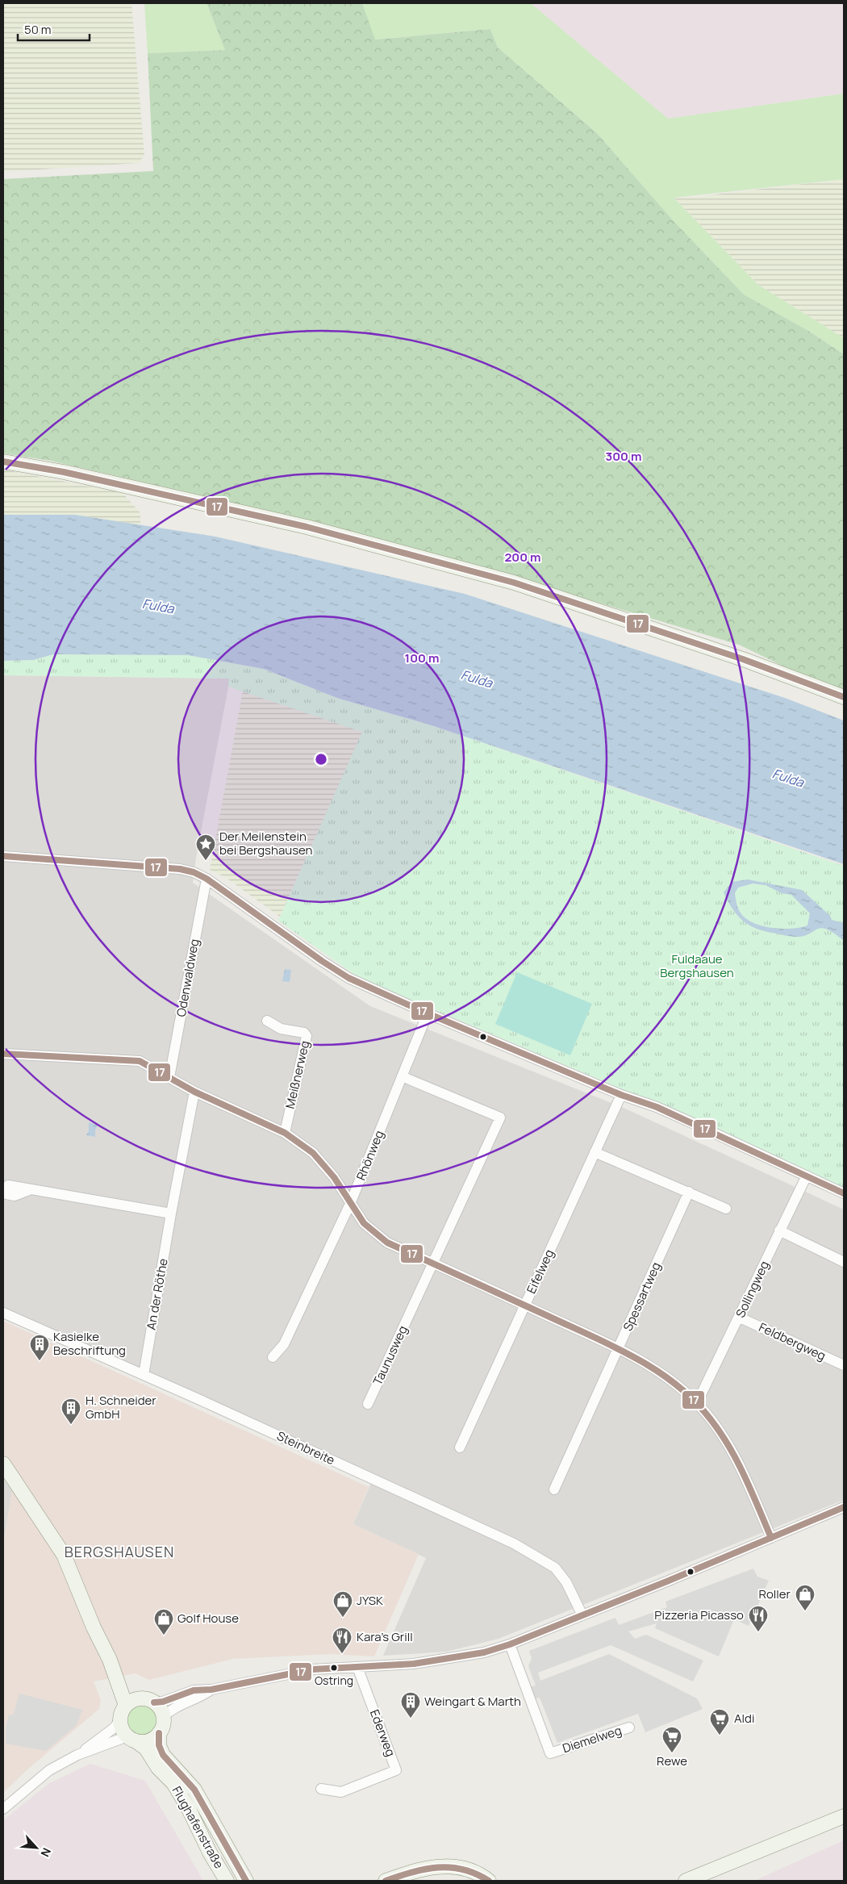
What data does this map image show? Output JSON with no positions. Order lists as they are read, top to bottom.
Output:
{
  "streets": {
    "street": [
      "Odenwaldweg",
      "Meißnerweg",
      "Rhönweg",
      "Eifelweg",
      "Sollingweg",
      "An der Röthe",
      "Spessartweg",
      "Feldbergweg",
      "Taunusweg",
      "Steinbreite",
      "Ederweg",
      "Diemelweg",
      "Flughafenstraße"
    ]
  },
  "crossings": [
    ["Rhönweg", "Taunusweg"],
    ["Sollingweg", "Feldbergweg"],
    ["An der Röthe", "Steinbreite"]
  ],
  "districts": ["BERGSHAUSEN"],
  "water": ["Fulda"],
  "parks": ["Fuldaaue Bergshausen"],
  "places": {
    "place": ["Der Meilenstein bei Bergshausen"],
    "building": ["Kasielke Beschriftung", "H. Schneider GmbH", "Weingart & Marth"],
    "shop": ["Roller", "JYSK", "Golf House"],
    "restaurant": ["Pizzeria Picasso", "Kara's Grill"],
    "other": ["Ostring"],
    "supermarket": ["Aldi", "Rewe"]
  },
  "lines": ["transit line 17"],
  "scale_bar": "50 m",
  "north": "bottom right",
  "rings": ["300 m", "200 m", "100 m"]
}
